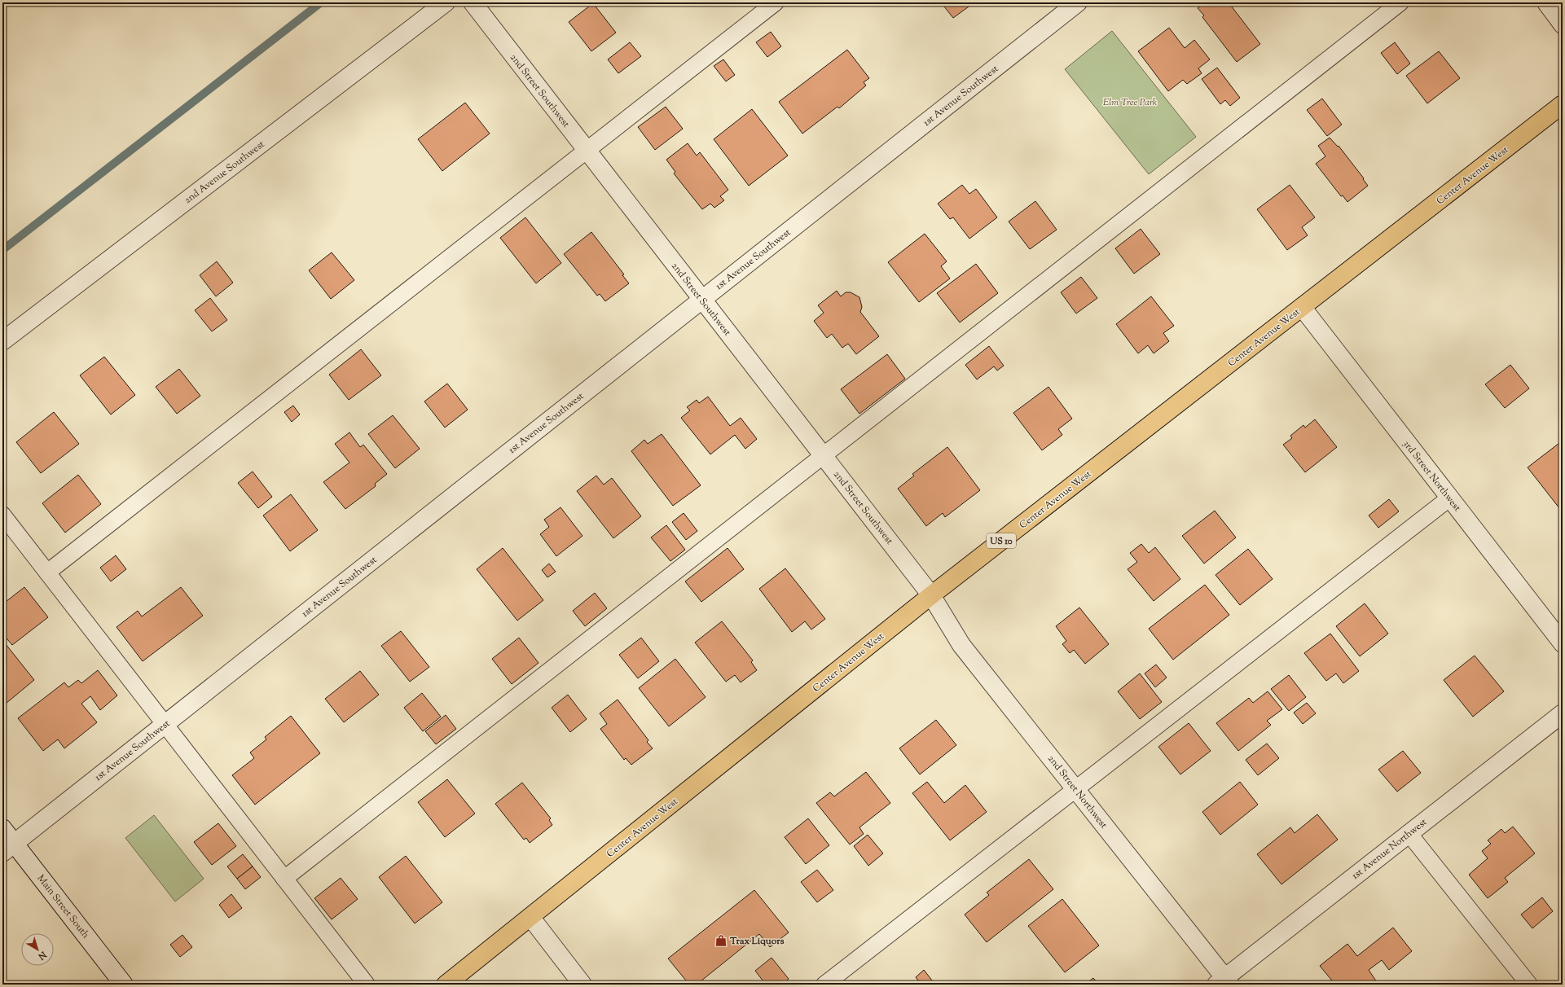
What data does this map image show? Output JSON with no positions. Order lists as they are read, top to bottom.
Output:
{
  "streets": {
    "main road": ["Center Avenue West", "US 10"],
    "street": [
      "2nd Street Southwest",
      "1st Avenue Southwest",
      "2nd Avenue Southwest",
      "3rd Street Northwest",
      "2nd Street Northwest",
      "1st Avenue Northwest",
      "Main Street South"
    ]
  },
  "crossings": [
    ["2nd Street Southwest", "1st Avenue Southwest"],
    ["2nd Street Southwest", "Center Avenue West"],
    ["2nd Street Southwest", "2nd Street Northwest"],
    ["1st Avenue Southwest", "Main Street South"],
    ["Center Avenue West", "3rd Street Northwest"],
    ["Center Avenue West", "2nd Street Northwest"],
    ["2nd Street Northwest", "1st Avenue Northwest"]
  ],
  "parks": ["Elm Tree Park"],
  "places": {
    "shop": ["Trax Liquors"]
  },
  "north": "bottom right"
}
